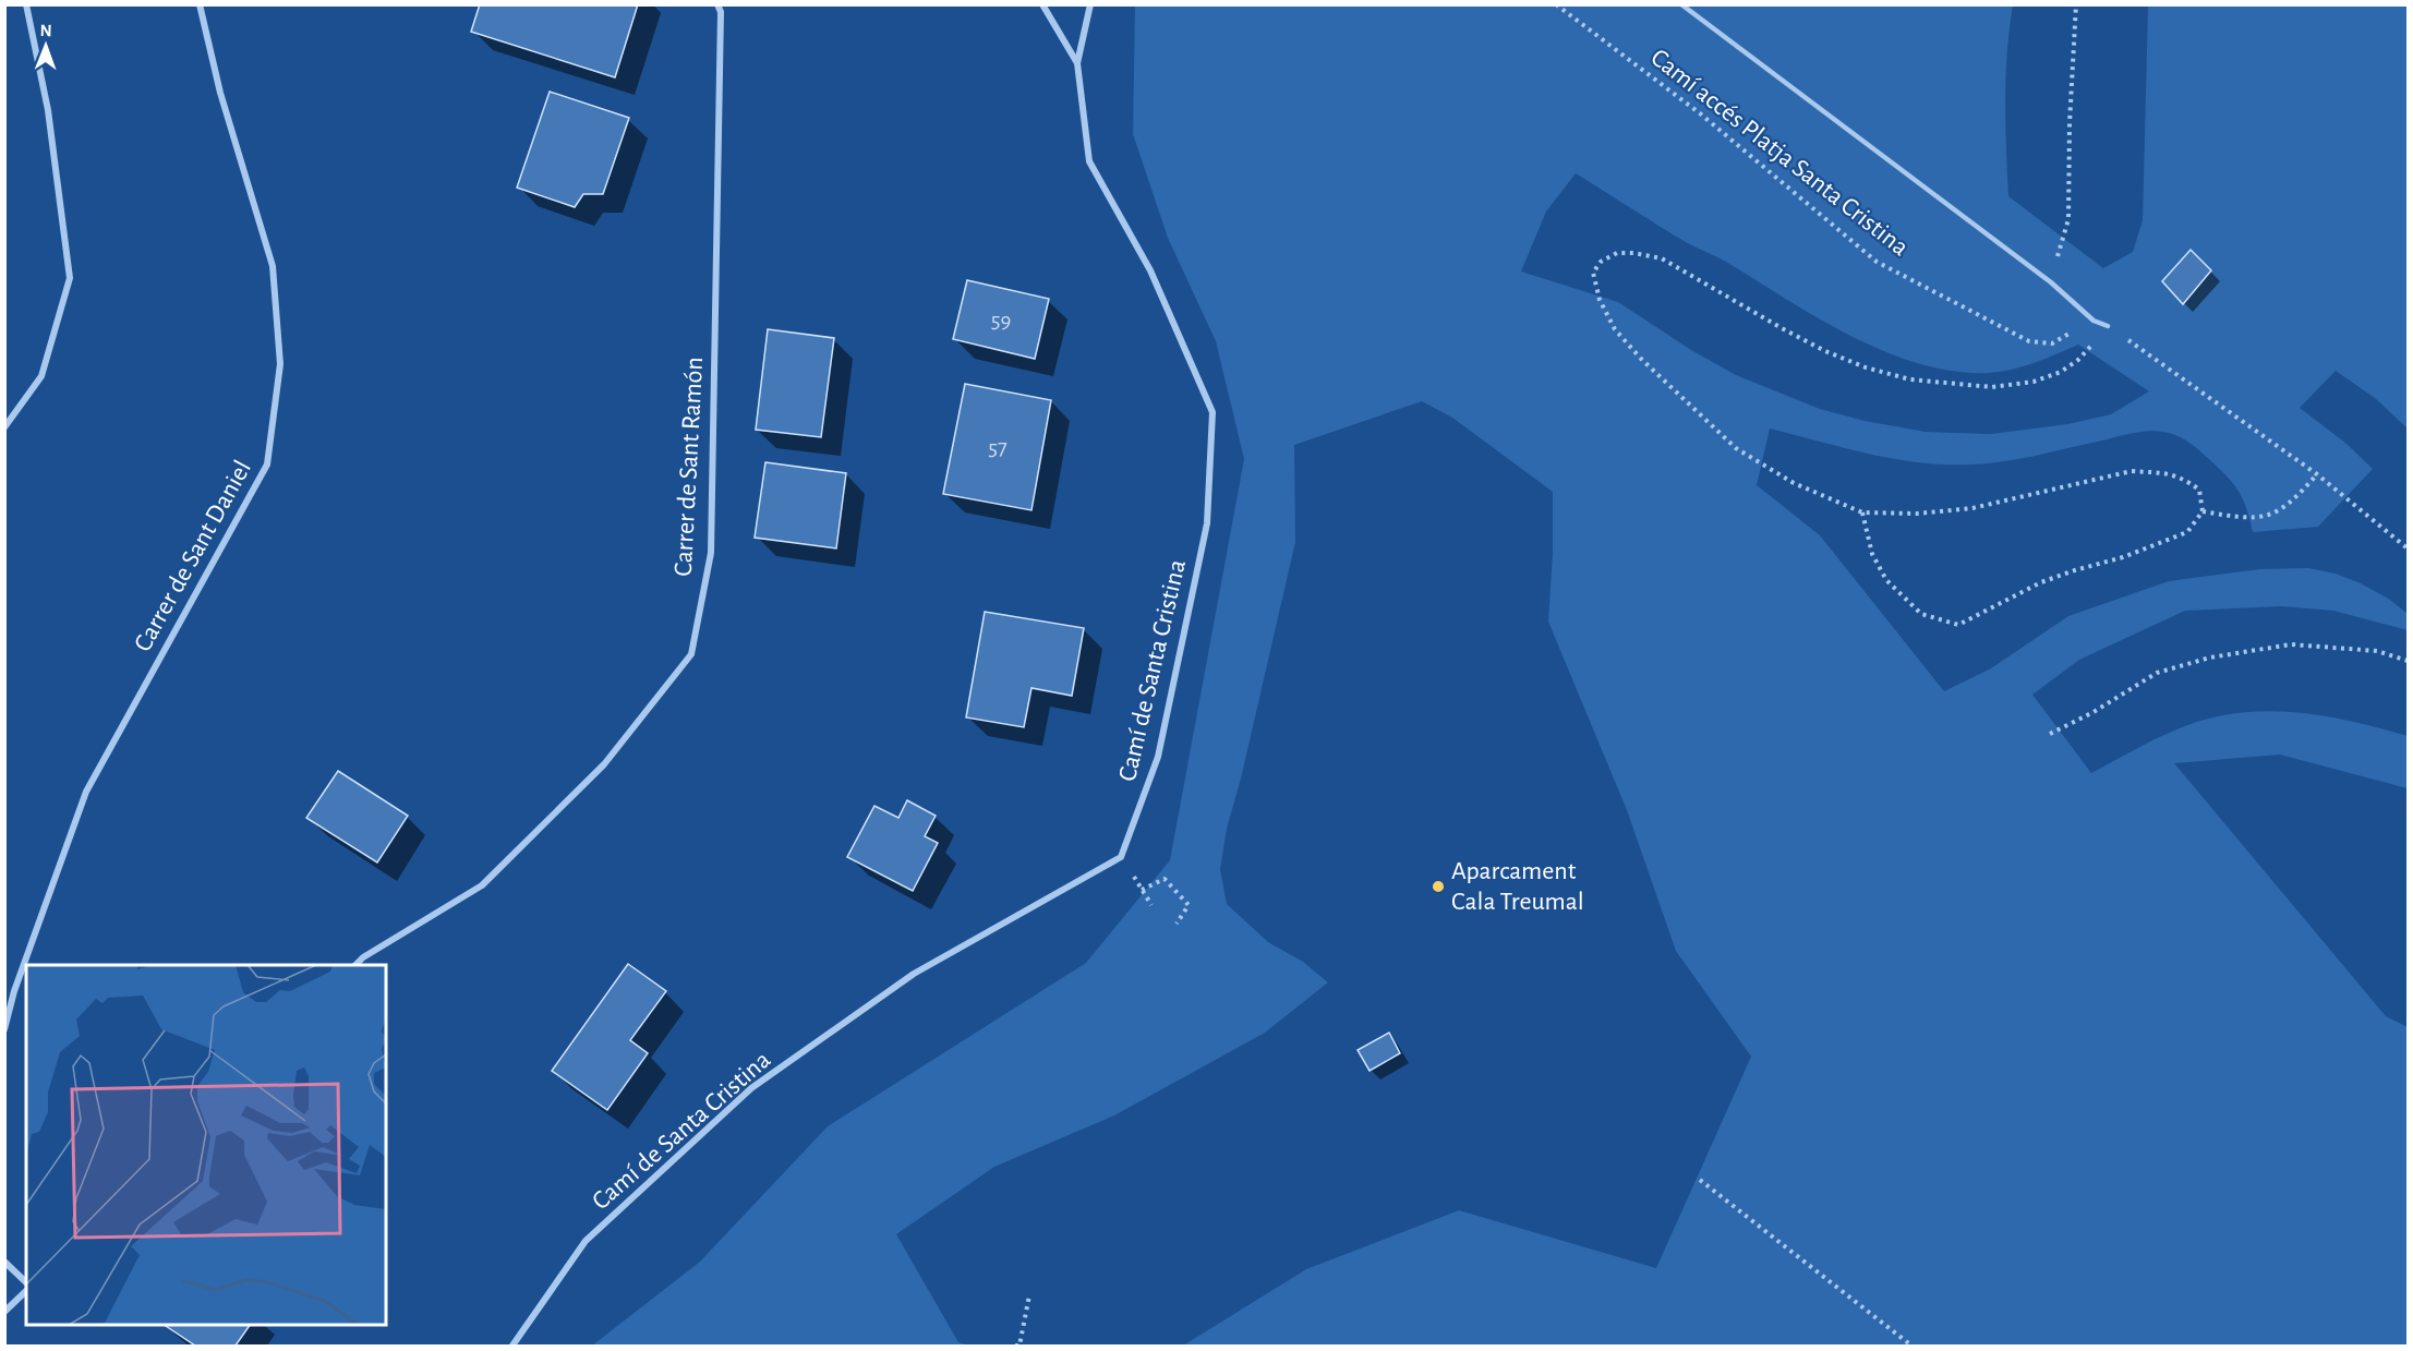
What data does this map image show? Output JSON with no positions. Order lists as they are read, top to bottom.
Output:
{
  "streets": {
    "street": ["Carrer de Sant Ramón", "Carrer de Sant Daniel", "Camí de Santa Cristina"],
    "path": ["Camí accés Platja Santa Cristina"]
  },
  "places": ["Aparcament Cala Treumal"],
  "house_numbers": ["59", "57"],
  "north": "top"
}
